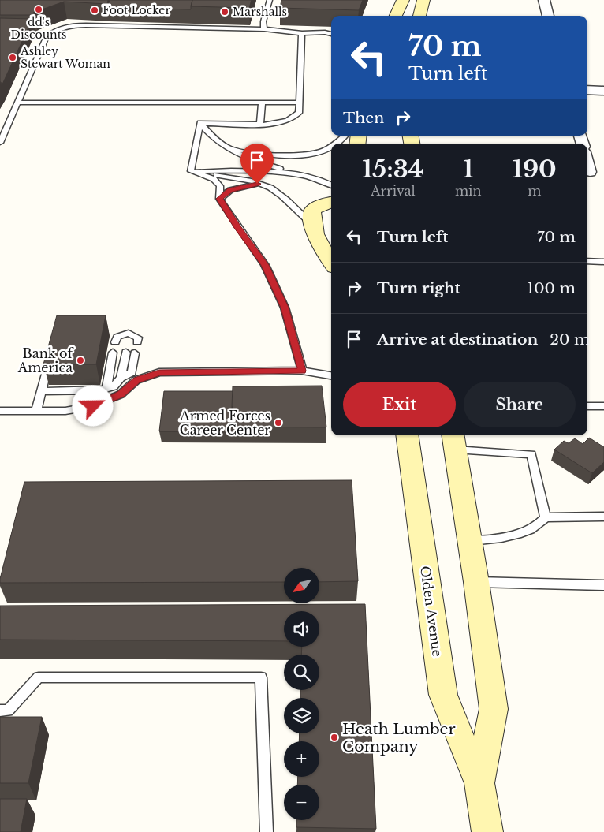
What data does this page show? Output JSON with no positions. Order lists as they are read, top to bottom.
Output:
{
  "streets": {
    "main road": ["Olden Avenue"]
  },
  "places": [
    "dd's Discounts",
    "Foot Locker",
    "Marshalls",
    "Ashley Stewart Woman",
    "Bank of America",
    "Armed Forces Career Center",
    "Heath Lumber Company"
  ],
  "north": "bottom left",
  "page": {
    "turn": ["70 m", "Turn left"],
    "then": "Then",
    "eta": [
      "15:34",
      "Arrival",
      "1",
      "min",
      "190",
      "m"
    ],
    "list": [
      {
        "name": "Turn left",
        "value": "70 m"
      },
      {
        "name": "Turn right",
        "value": "100 m"
      },
      {
        "name": "Arrive at destination",
        "value": "20 m"
      }
    ],
    "buttons": ["Exit", "Share"],
    "map_buttons": ["+", "−"]
  }
}
